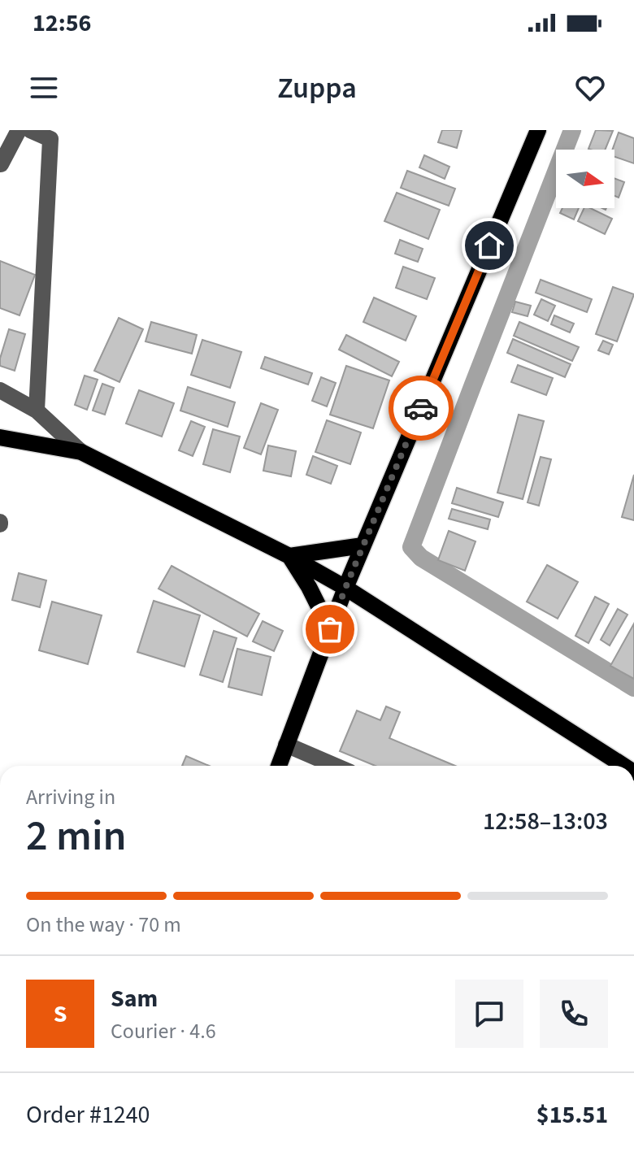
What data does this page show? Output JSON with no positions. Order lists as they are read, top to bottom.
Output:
{
  "north": "right",
  "page": {
    "status": "12:56",
    "header": "Zuppa",
    "heading": ["2 min", "Arriving in", "12:58–13:03"],
    "panel": [
      "Sam",
      "Courier · 4.6",
      "Order #1240",
      "$15.51"
    ],
    "bar": "On the way · 70 m",
    "round": "S"
  }
}
